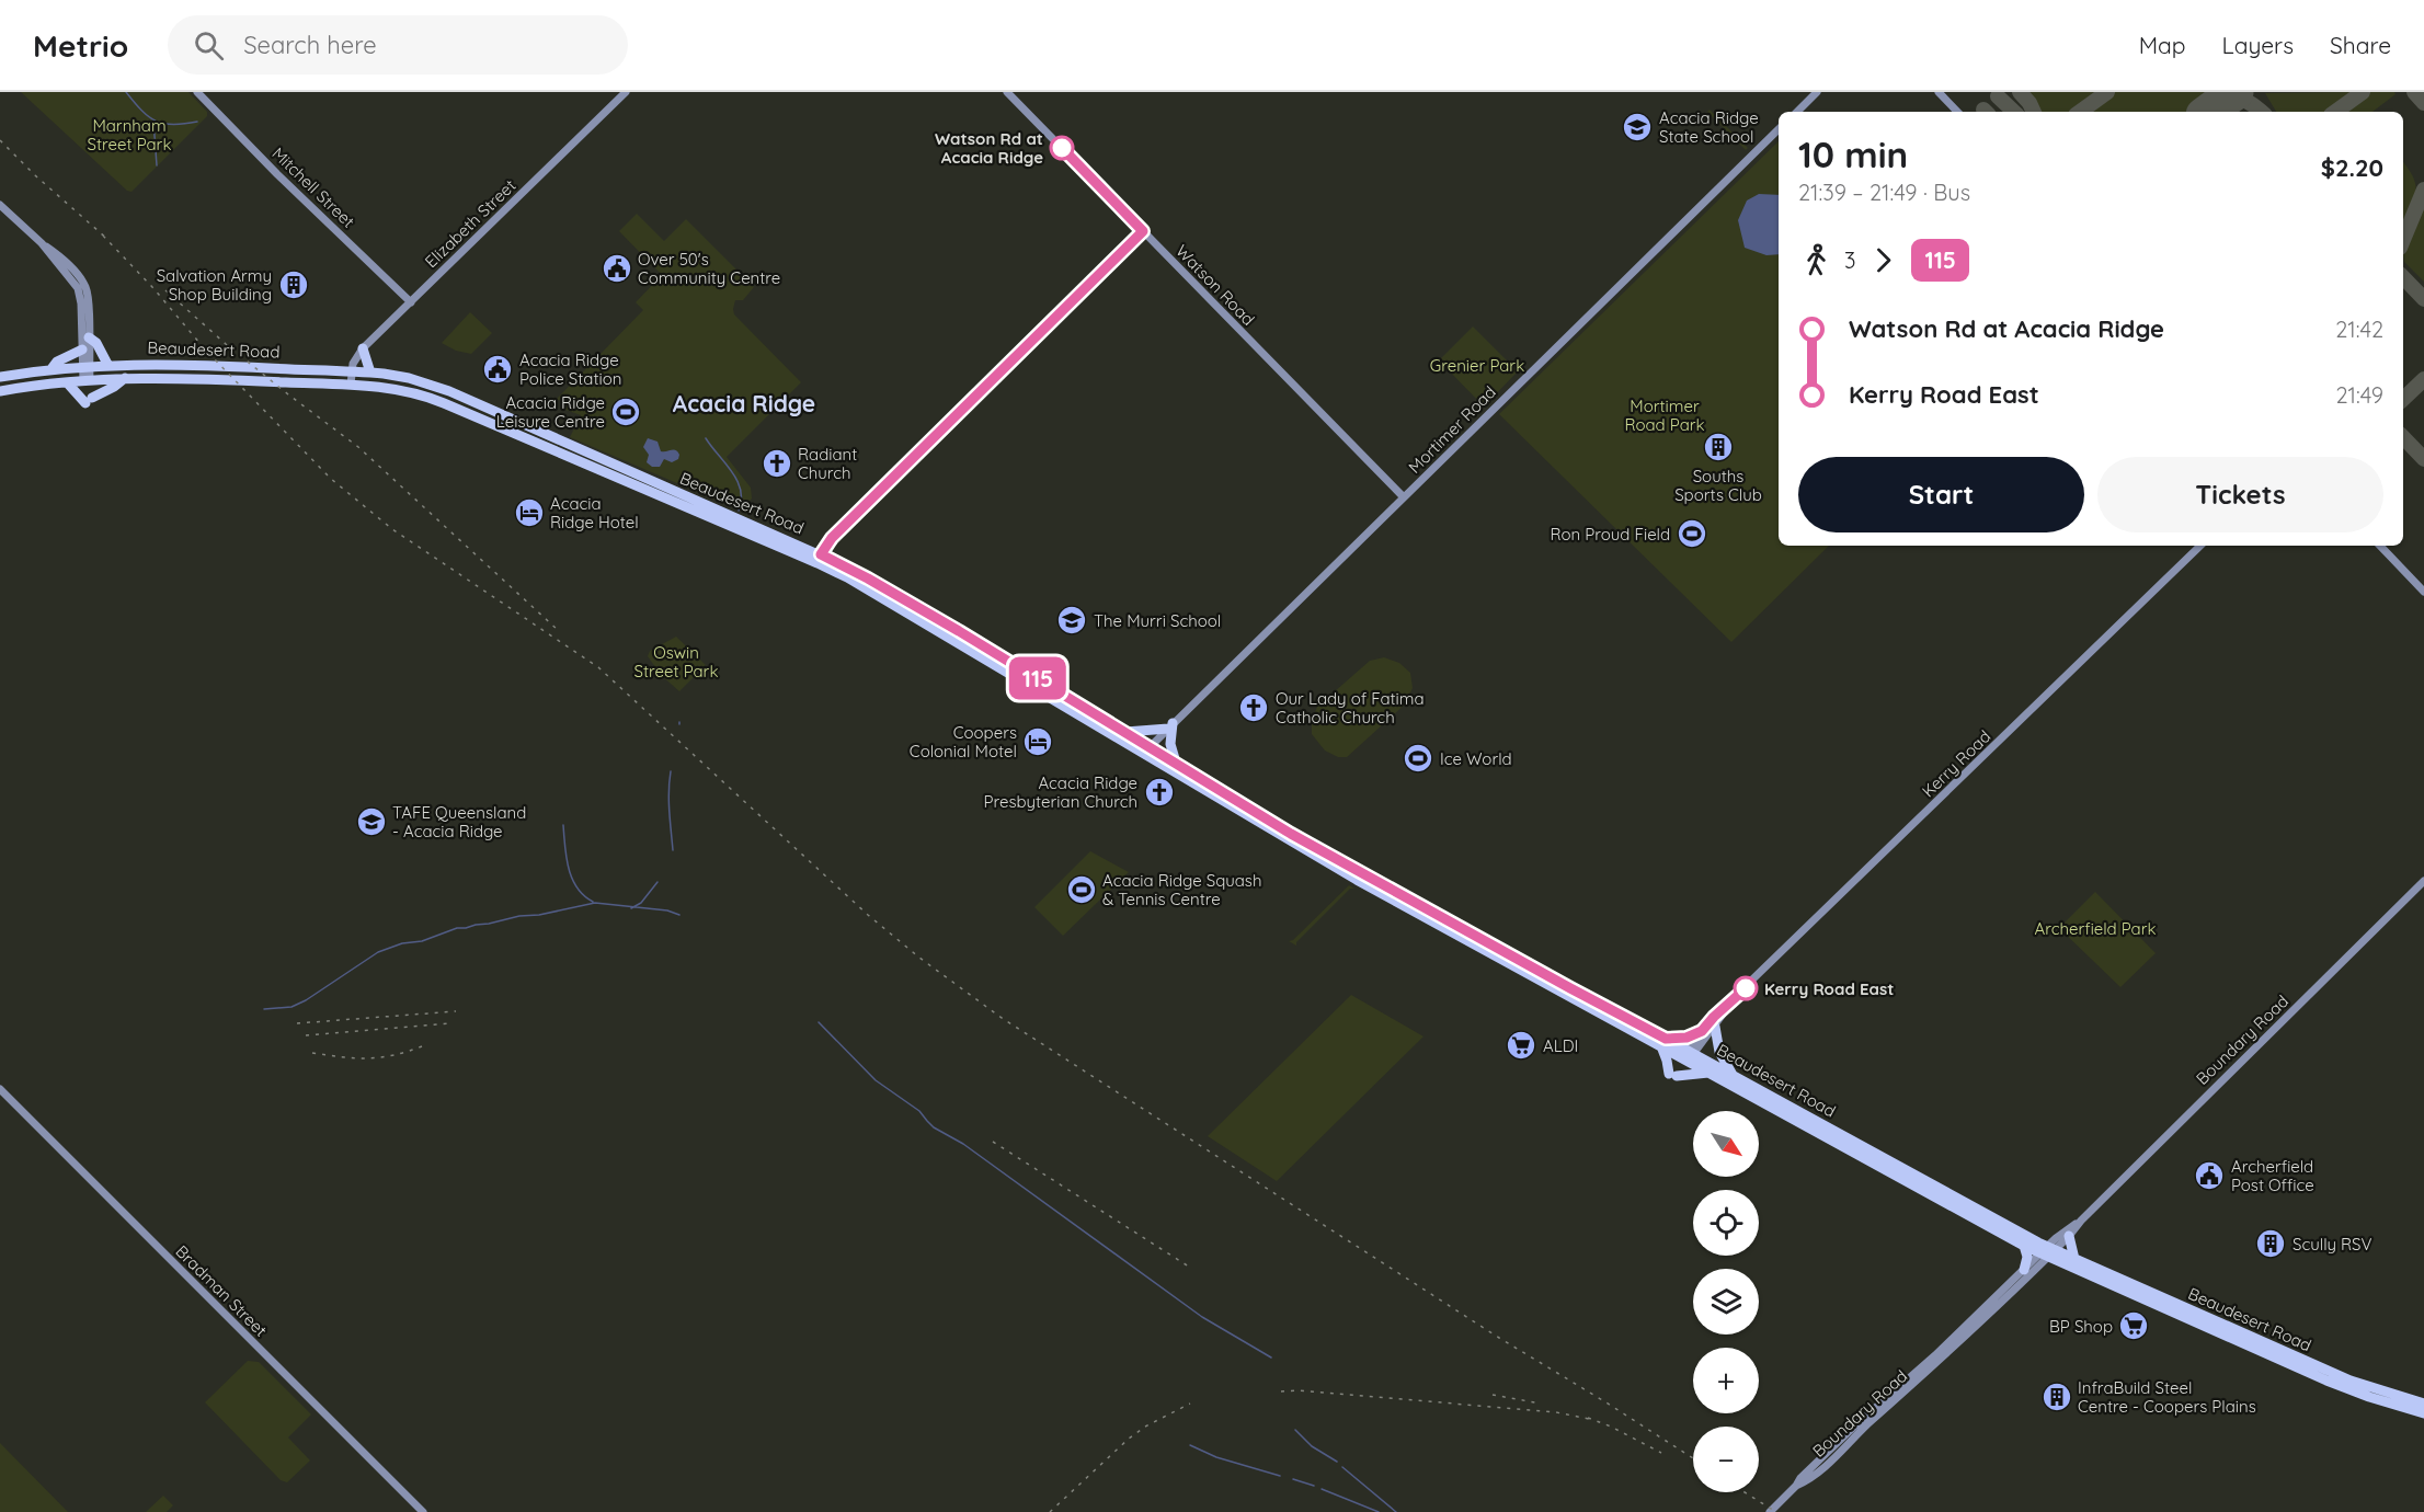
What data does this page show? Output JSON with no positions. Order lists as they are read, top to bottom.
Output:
{
  "streets": {
    "highway": ["Beaudesert Road"],
    "main road": [
      "Mitchell Street",
      "Elizabeth Street",
      "Watson Road",
      "Mortimer Road",
      "Kerry Road",
      "Boundary Road",
      "Bradman Street"
    ]
  },
  "crossings": [
    ["Mitchell Street", "Elizabeth Street"],
    ["Elizabeth Street", "Beaudesert Road"],
    ["Watson Road", "Mortimer Road"],
    ["Beaudesert Road", "Mortimer Road"],
    ["Beaudesert Road", "Kerry Road"],
    ["Beaudesert Road", "Boundary Road"]
  ],
  "districts": ["Acacia Ridge"],
  "parks": [
    "Marnham Street Park",
    "Grenier Park",
    "Mortimer Road Park",
    "Oswin Street Park",
    "Archerfield Park"
  ],
  "places": {
    "school or university": ["Acacia Ridge State School", "The Murri School", "TAFE Queensland - Acacia Ridge"],
    "other": ["Watson Rd at Acacia Ridge", "Kerry Road East"],
    "public building": ["Over 50's Community Centre", "Acacia Ridge Police Station", "Archerfield Post Office"],
    "building": [
      "Salvation Army Shop Building",
      "Souths Sports Club",
      "Scully RSV",
      "InfraBuild Steel Centre - Coopers Plains"
    ],
    "sports": [
      "Acacia Ridge Leisure Centre",
      "Ron Proud Field",
      "Ice World",
      "Acacia Ridge Squash & Tennis Centre"
    ],
    "church": ["Radiant Church", "Our Lady of Fatima Catholic Church", "Acacia Ridge Presbyterian Church"],
    "hotel": ["Acacia Ridge Hotel", "Coopers Colonial Motel"],
    "supermarket": ["ALDI", "BP Shop"]
  },
  "lines": ["bus line 115"],
  "north": "bottom right",
  "page": {
    "header": "Metrio",
    "search": "Search here",
    "nav": ["Map", "Layers", "Share"],
    "on_map": "115",
    "heading": ["10 min", "21:39 – 21:49 · Bus", "$2.20"],
    "legs": ["3", "115"],
    "list": [
      {
        "name": "Watson Rd at Acacia Ridge",
        "value": "21:42"
      },
      {
        "name": "Kerry Road East",
        "value": "21:49"
      }
    ],
    "buttons": ["Start", "Tickets"],
    "map_buttons": ["+", "−"]
  }
}
